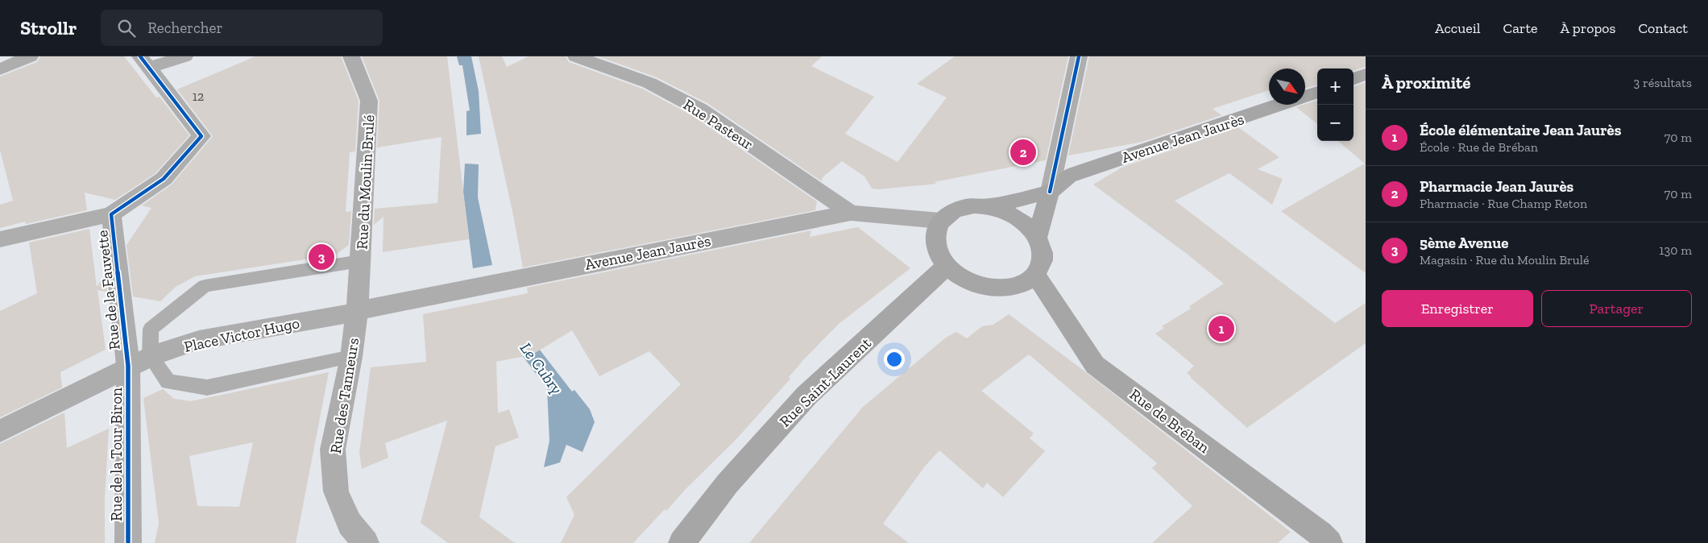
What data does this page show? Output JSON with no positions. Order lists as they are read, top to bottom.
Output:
{
  "streets": {
    "main road": [
      "Rue Pasteur",
      "Avenue Jean Jaurès",
      "Rue du Moulin Brulé",
      "Place Victor Hugo",
      "Rue Saint-Laurent",
      "Rue des Tanneurs",
      "Rue de Bréban"
    ],
    "street": ["Rue de la Fauvette", "Rue de la Tour Biron"]
  },
  "crossings": [
    ["Rue Pasteur", "Avenue Jean Jaurès"],
    ["Avenue Jean Jaurès", "Rue du Moulin Brulé"],
    ["Avenue Jean Jaurès", "Place Victor Hugo"],
    ["Avenue Jean Jaurès", "Rue Saint-Laurent"],
    ["Avenue Jean Jaurès", "Rue des Tanneurs"],
    ["Avenue Jean Jaurès", "Rue de Bréban"],
    ["Rue du Moulin Brulé", "Place Victor Hugo"],
    ["Rue du Moulin Brulé", "Rue des Tanneurs"],
    ["Rue de la Fauvette", "Place Victor Hugo"],
    ["Rue de la Fauvette", "Rue de la Tour Biron"],
    ["Place Victor Hugo", "Rue des Tanneurs"],
    ["Place Victor Hugo", "Rue de la Tour Biron"],
    ["Rue Saint-Laurent", "Rue de Bréban"]
  ],
  "water": ["Le Cubry"],
  "house_numbers": ["12"],
  "north": "bottom right",
  "page": {
    "header": "Strollr",
    "search": "Rechercher",
    "nav": [
      "Accueil",
      "Carte",
      "À propos",
      "Contact"
    ],
    "heading": ["À proximité", "3 résultats"],
    "map_buttons": ["+", "−"],
    "list": [
      {
        "mark": "1",
        "name": "École élémentaire Jean Jaurès",
        "note": "École · Rue de Bréban",
        "value": "70 m"
      },
      {
        "mark": "2",
        "name": "Pharmacie Jean Jaurès",
        "note": "Pharmacie · Rue Champ Reton",
        "value": "70 m"
      },
      {
        "mark": "3",
        "name": "5ème Avenue",
        "note": "Magasin · Rue du Moulin Brulé",
        "value": "130 m"
      }
    ],
    "pins": ["2", "3", "1"],
    "buttons": ["Enregistrer", "Partager"]
  }
}
